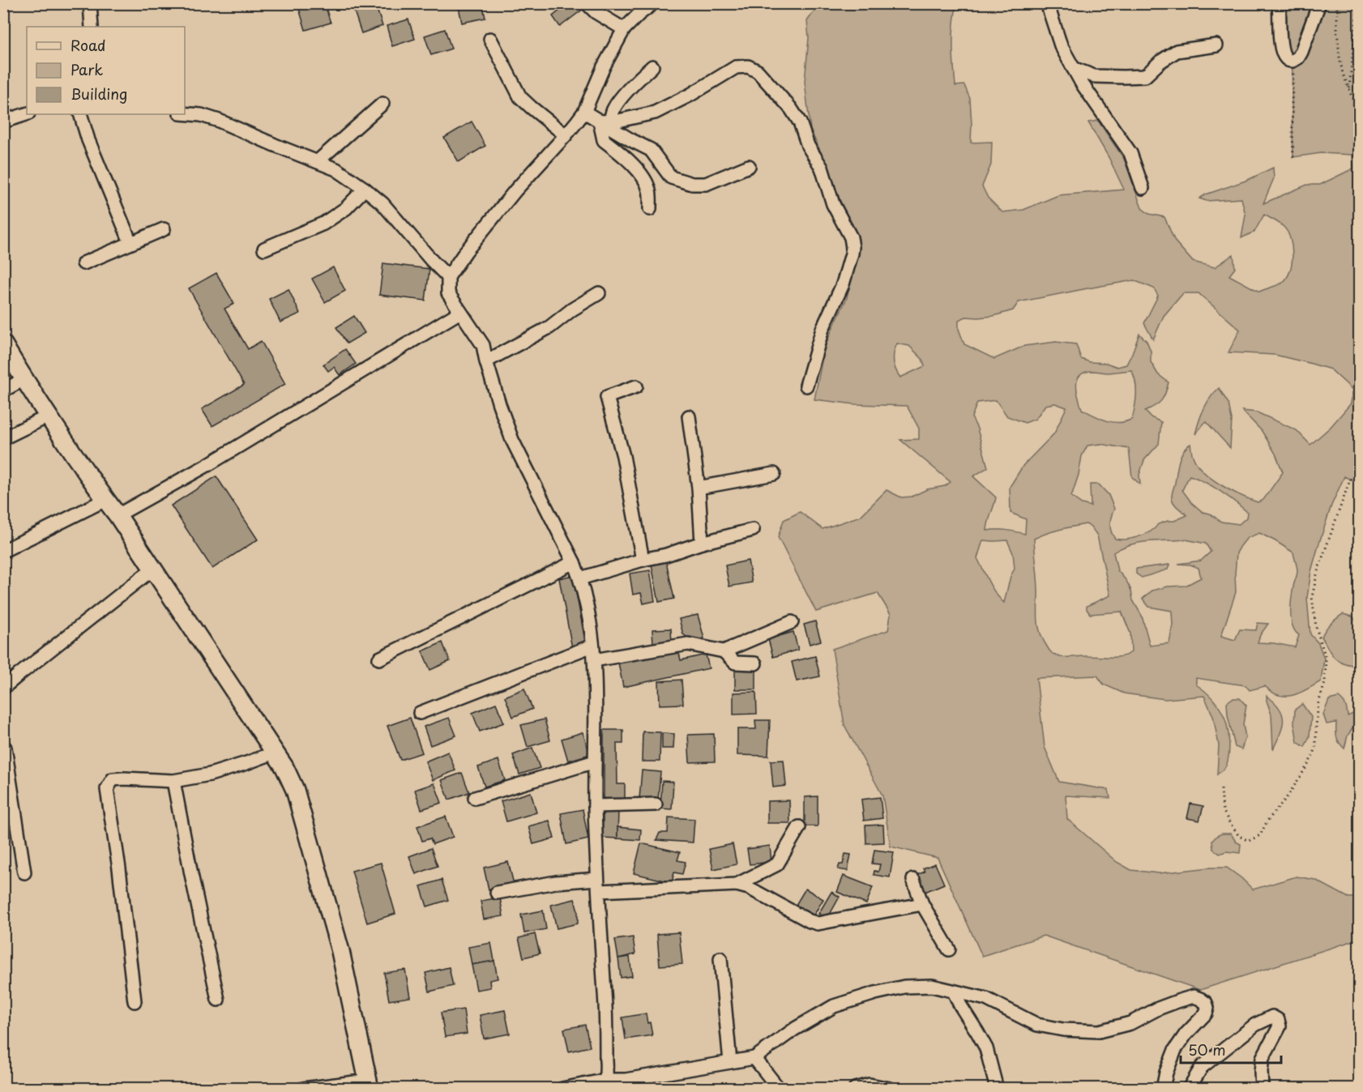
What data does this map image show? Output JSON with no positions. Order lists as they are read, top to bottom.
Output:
{
  "legend": ["Road", "Park", "Building"],
  "scale_bar": "50 m"
}
